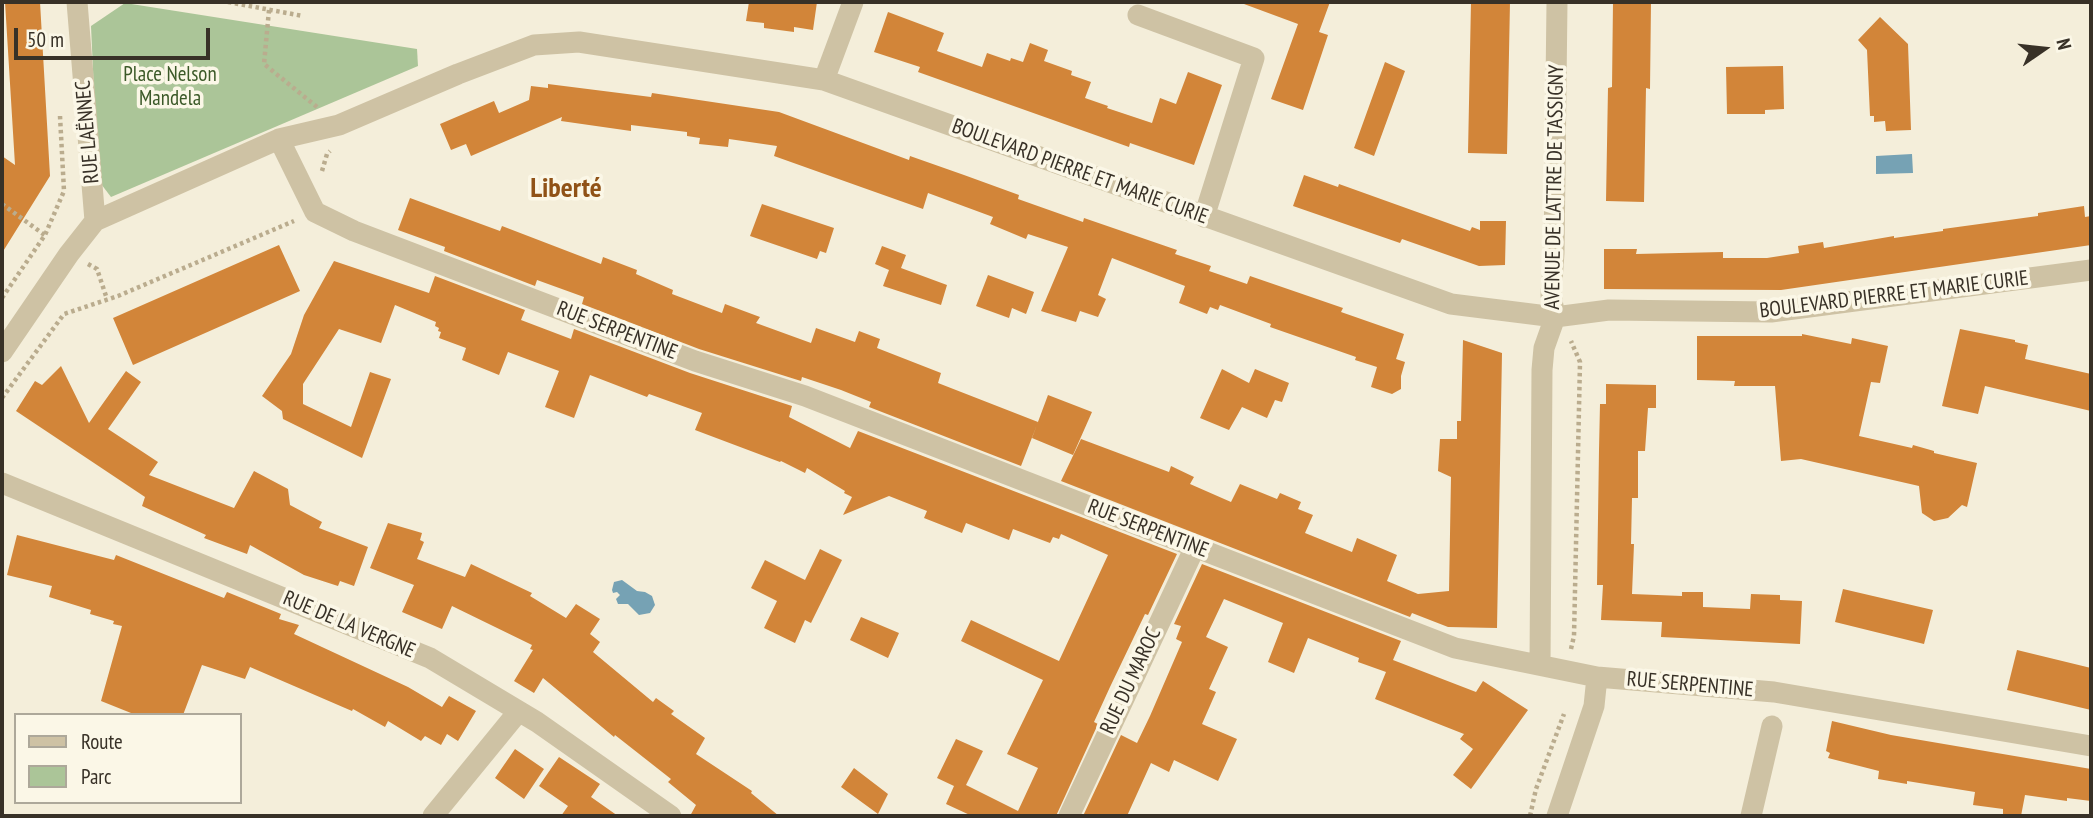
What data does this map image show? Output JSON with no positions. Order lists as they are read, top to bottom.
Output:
{
  "streets": {
    "street": [
      "RUE LAËNNEC",
      "BOULEVARD PIERRE ET MARIE CURIE",
      "AVENUE DE LATTRE DE TASSIGNY",
      "RUE SERPENTINE",
      "RUE DE LA VERGNE",
      "RUE DU MAROC"
    ]
  },
  "crossings": [
    ["RUE LAËNNEC", "BOULEVARD PIERRE ET MARIE CURIE"],
    ["BOULEVARD PIERRE ET MARIE CURIE", "AVENUE DE LATTRE DE TASSIGNY"],
    ["AVENUE DE LATTRE DE TASSIGNY", "RUE SERPENTINE"],
    ["RUE SERPENTINE", "RUE DU MAROC"]
  ],
  "districts": ["Liberté"],
  "parks": ["Place Nelson Mandela"],
  "legend": ["Route", "Parc"],
  "scale_bar": "50 m",
  "north": "right"
}
